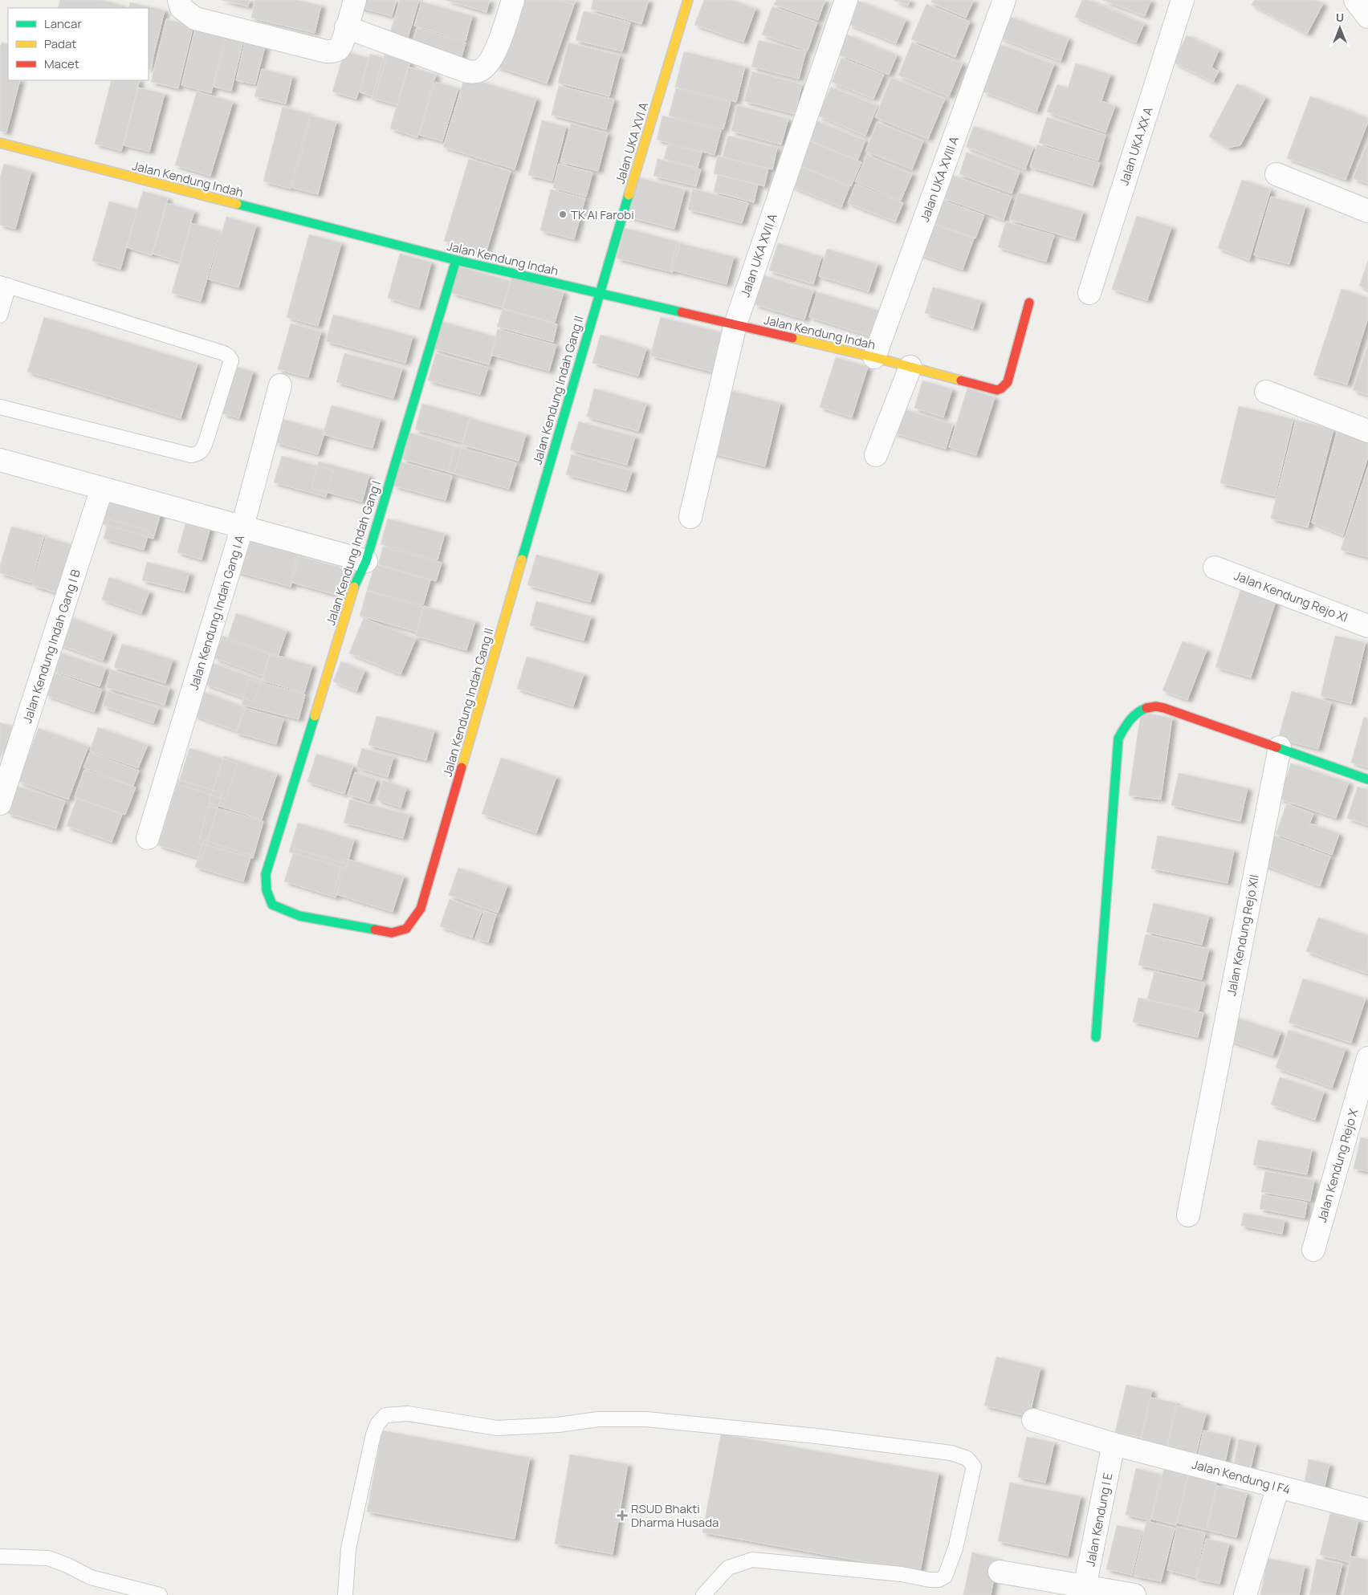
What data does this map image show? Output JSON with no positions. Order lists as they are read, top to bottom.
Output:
{
  "streets": {
    "street": [
      "Jalan UKA XVI A",
      "Jalan UKA XX A",
      "Jalan Kendung Indah",
      "Jalan UKA XVIII A",
      "Jalan UKA XVII A",
      "Jalan Kendung Indah Gang II",
      "Jalan Kendung Indah Gang I",
      "Jalan Kendung Rejo XI",
      "Jalan Kendung Indah Gang I A",
      "Jalan Kendung Indah Gang I B",
      "Jalan Kendung Rejo XII",
      "Jalan Kendung Rejo X",
      "Jalan Kendung I F4",
      "Jalan Kendung I E"
    ]
  },
  "crossings": [
    ["Jalan UKA XVI A", "Jalan Kendung Indah"],
    ["Jalan UKA XVI A", "Jalan Kendung Indah Gang II"],
    ["Jalan Kendung Indah", "Jalan UKA XVIII A"],
    ["Jalan Kendung Indah", "Jalan UKA XVII A"],
    ["Jalan Kendung Indah", "Jalan Kendung Indah Gang II"],
    ["Jalan Kendung Indah", "Jalan Kendung Indah Gang I"],
    ["Jalan Kendung Indah Gang II", "Jalan Kendung Indah Gang I"],
    ["Jalan Kendung I F4", "Jalan Kendung I E"]
  ],
  "places": {
    "other": ["TK Al Farobi"],
    "health": ["RSUD Bhakti Dharma Husada"]
  },
  "legend": ["Lancar", "Padat", "Macet"],
  "north": "top"
}
